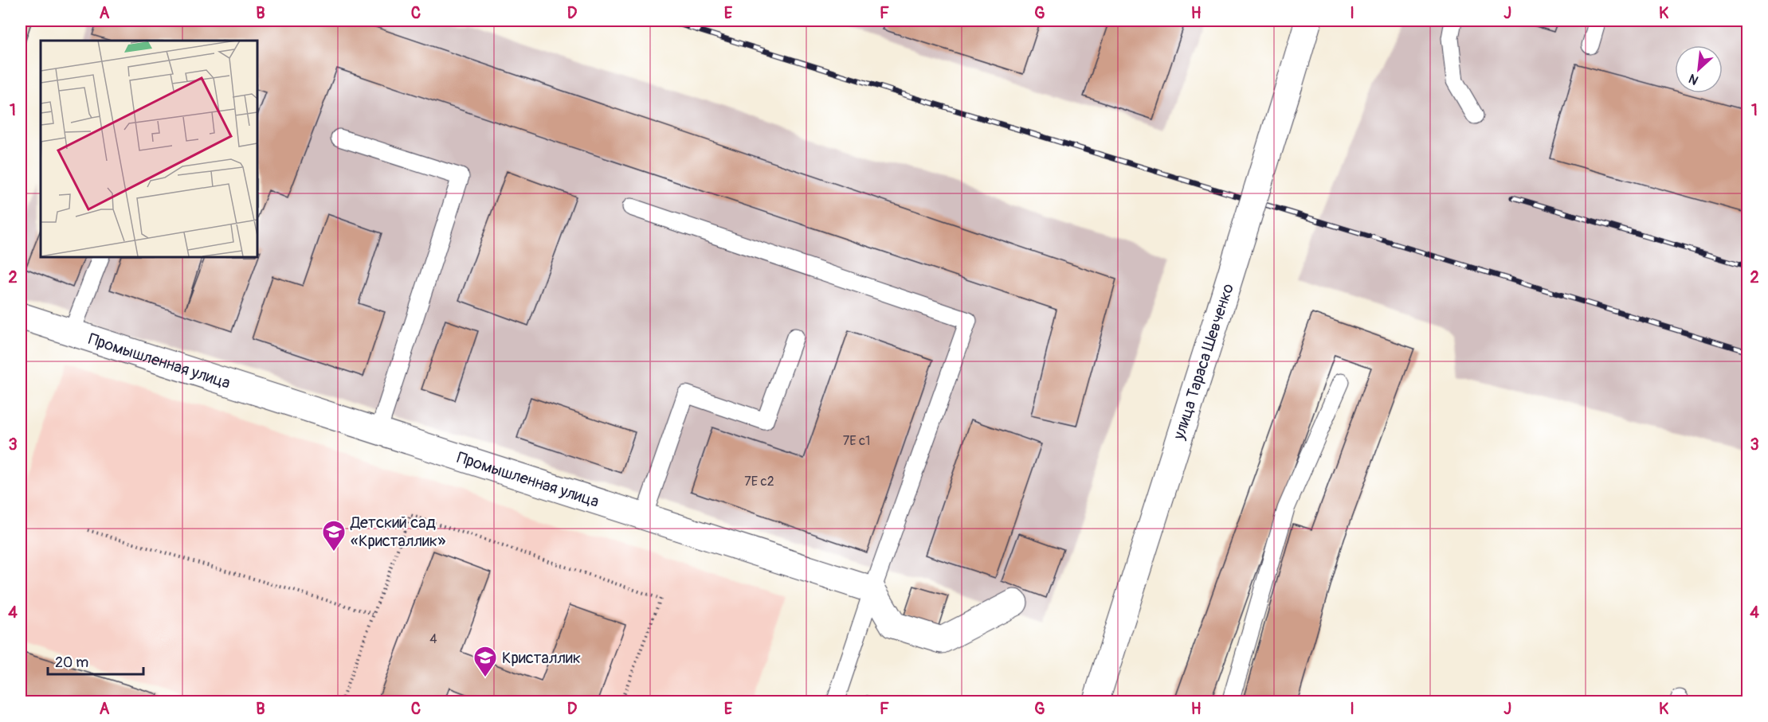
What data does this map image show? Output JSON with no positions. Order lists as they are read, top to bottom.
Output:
{
  "streets": {
    "street": ["Промышленная улица", "улица Тараса Шевченко"]
  },
  "places": {
    "school or university": ["Детский сад «Кристаллик»", "Кристаллик"]
  },
  "house_numbers": ["7Е с1", "7Е с2", "4"],
  "scale_bar": "20 m",
  "north": "bottom left",
  "grid": {
    "columns": [
      "A",
      "B",
      "C",
      "D",
      "E",
      "F",
      "G",
      "H",
      "I",
      "J",
      "K"
    ],
    "rows": [
      "1",
      "2",
      "3",
      "4"
    ]
  }
}
